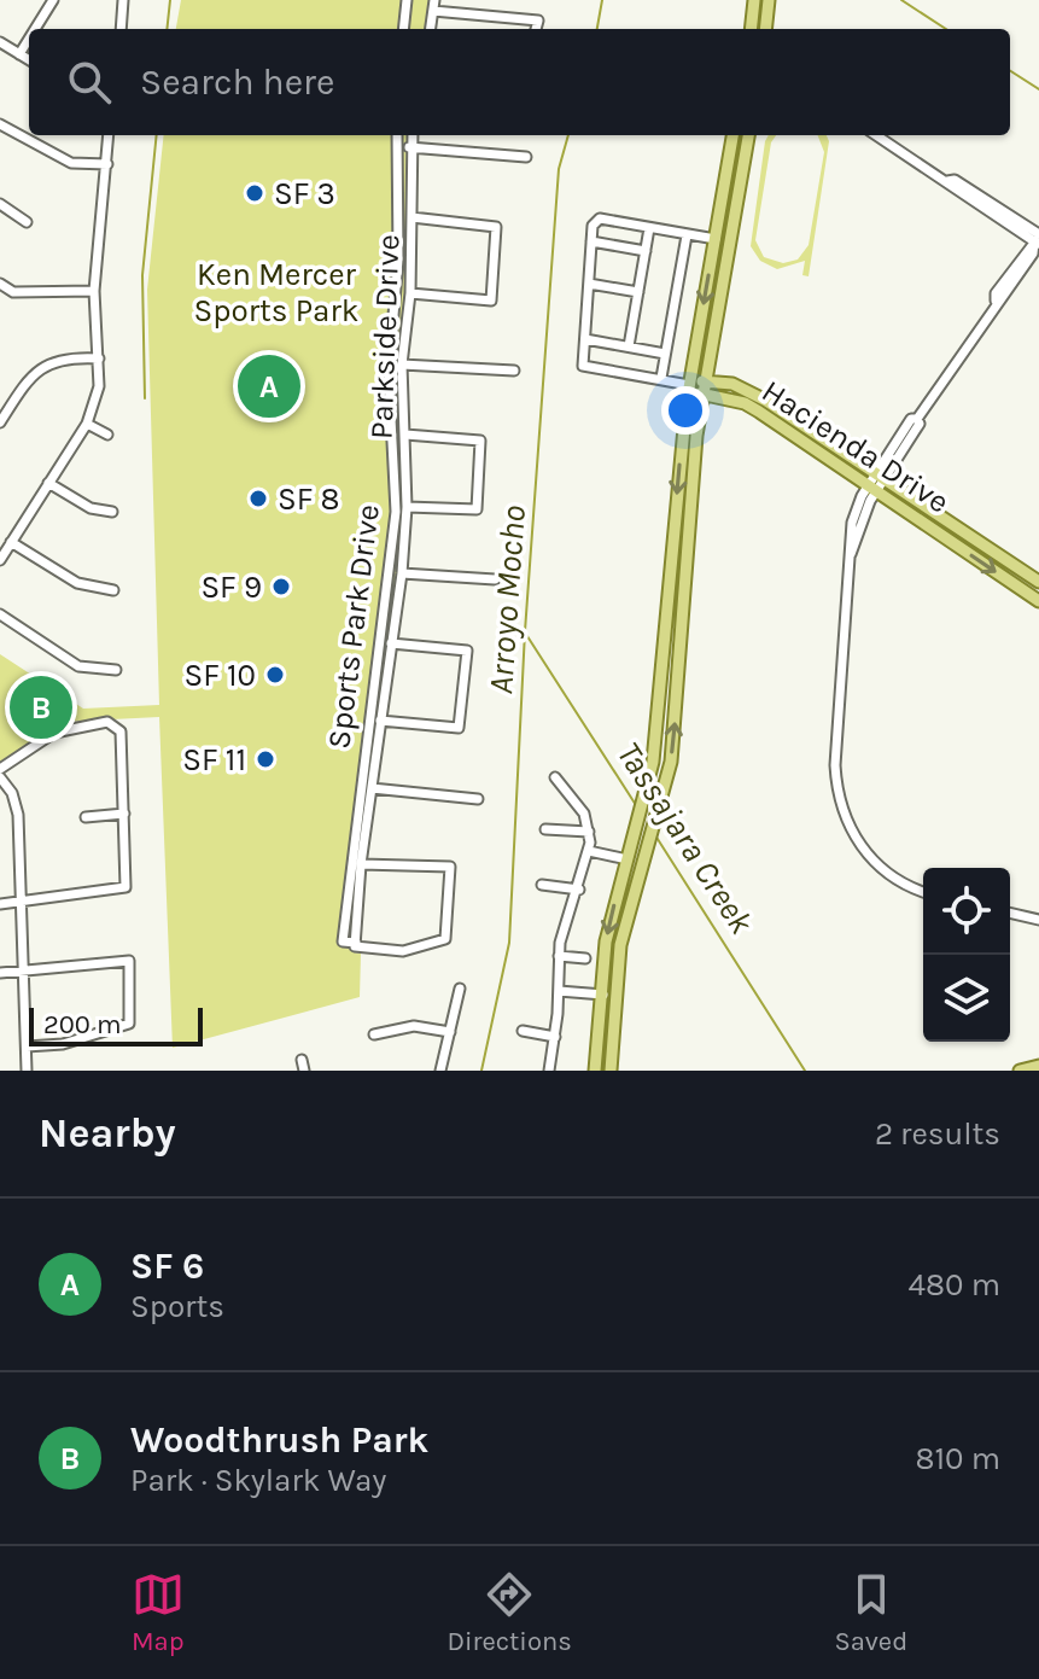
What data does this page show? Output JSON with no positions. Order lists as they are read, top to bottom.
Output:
{
  "streets": {
    "main road": ["Hacienda Drive"],
    "street": ["Parkside Drive", "Sports Park Drive"]
  },
  "crossings": [
    ["Parkside Drive", "Sports Park Drive"]
  ],
  "water": ["Arroyo Mocho", "Tassajara Creek"],
  "parks": ["Ken Mercer Sports Park"],
  "places": [
    "SF 3",
    "SF 8",
    "SF 9",
    "SF 10",
    "SF 11"
  ],
  "scale_bar": "200 m",
  "page": {
    "search": "Search here",
    "pins": ["A", "B"],
    "scale": "200 m",
    "heading": ["Nearby", "2 results"],
    "list": [
      {
        "mark": "A",
        "name": "SF 6",
        "note": "Sports",
        "value": "480 m"
      },
      {
        "mark": "B",
        "name": "Woodthrush Park",
        "note": "Park · Skylark Way",
        "value": "810 m"
      }
    ],
    "nav": ["Map", "Directions", "Saved"]
  }
}
